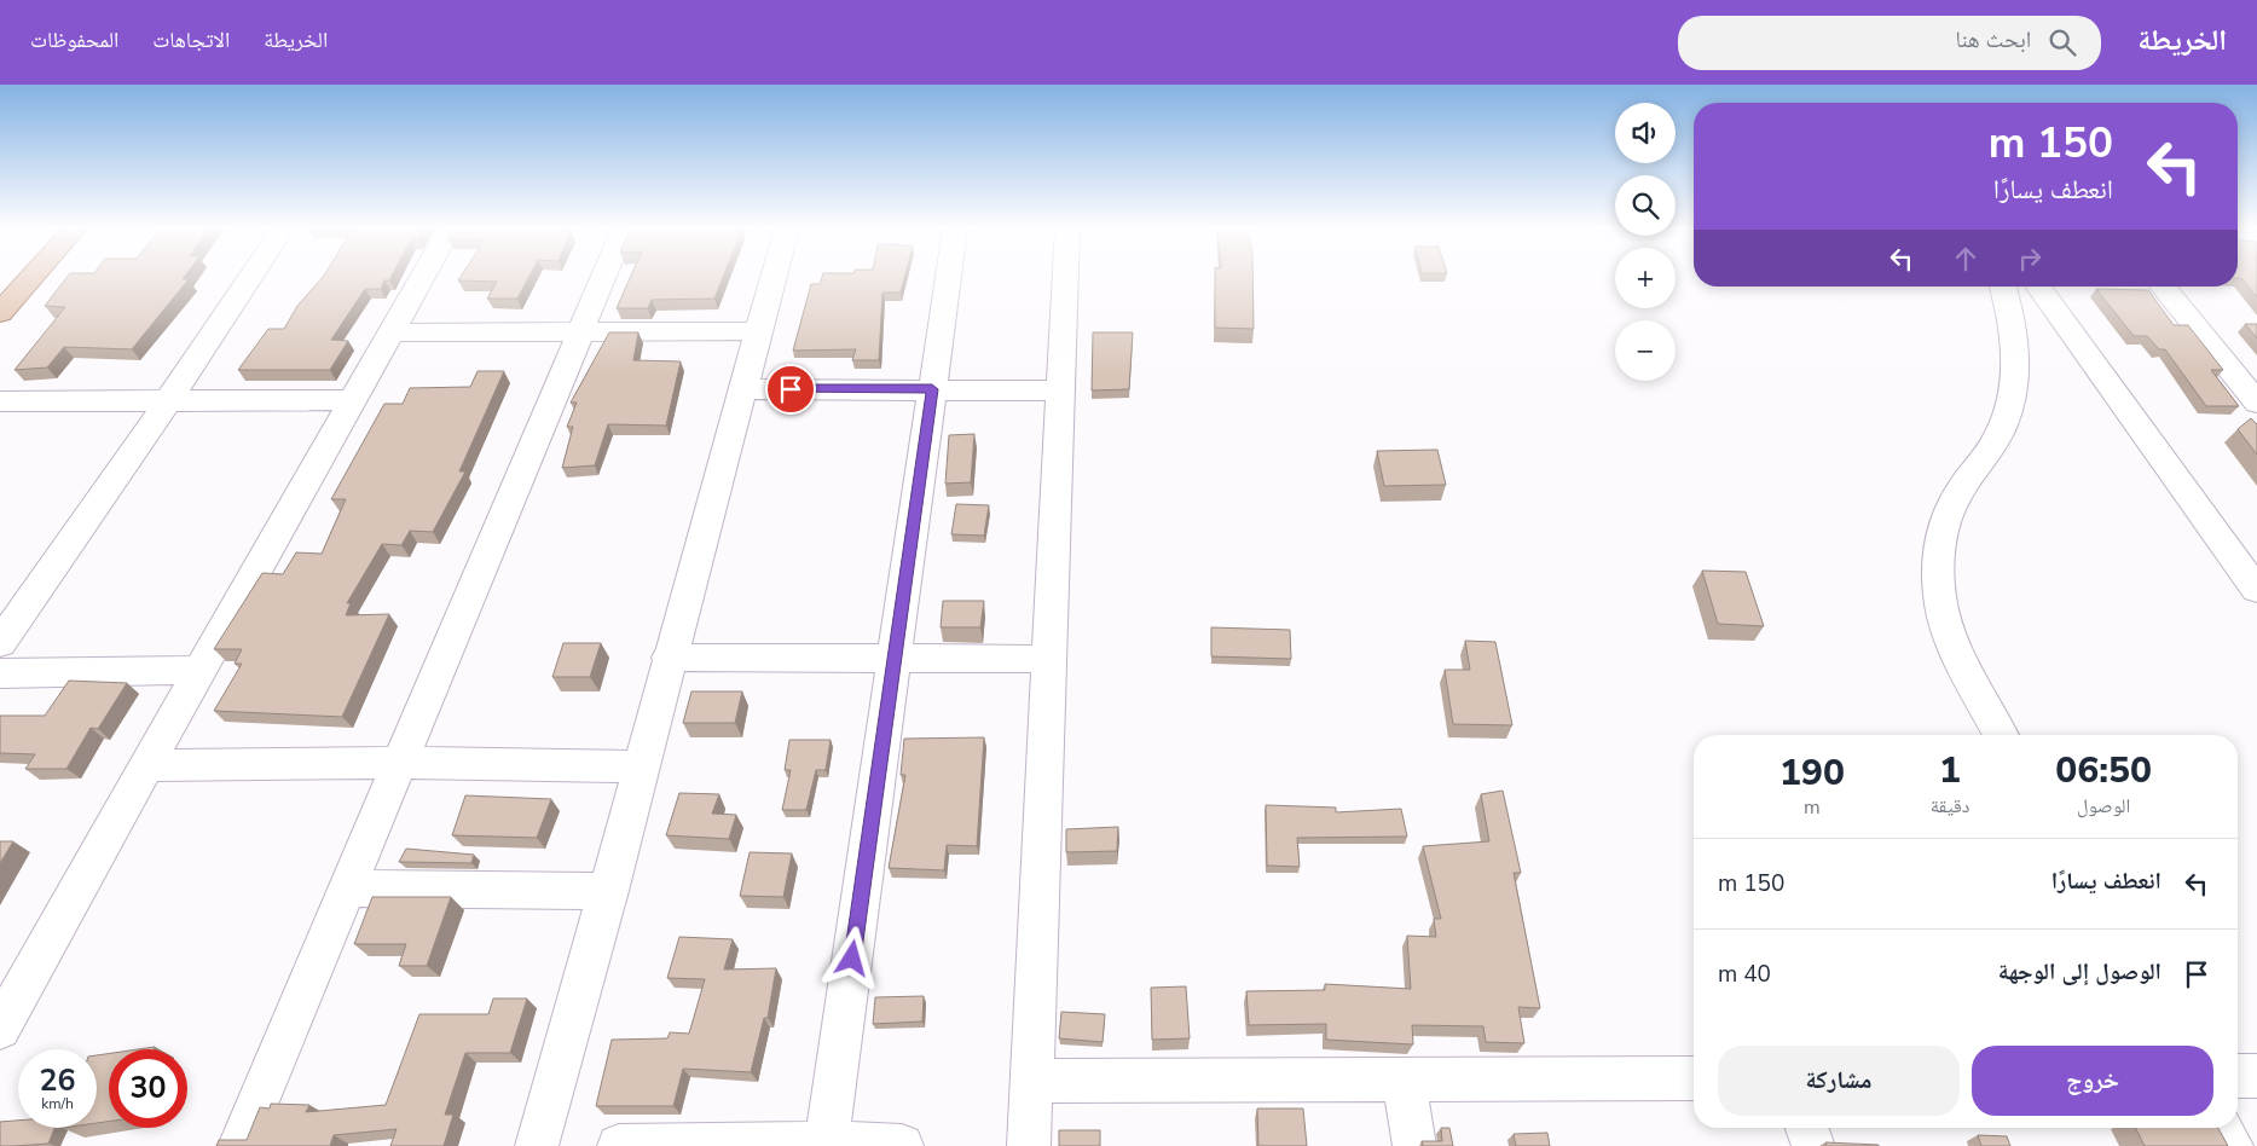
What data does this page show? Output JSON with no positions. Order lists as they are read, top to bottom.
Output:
{
  "page": {
    "header": "الخريطة",
    "search": "ابحث هنا",
    "nav": ["الخريطة", "الاتجاهات", "المحفوظات"],
    "map_buttons": ["+", "−"],
    "turn": ["150 m", "انعطف يسارًا"],
    "eta": [
      "06:50",
      "الوصول",
      "1",
      "دقيقة",
      "190",
      "m"
    ],
    "list": [
      {
        "name": "انعطف يسارًا",
        "value": "150 m"
      },
      {
        "name": "الوصول إلى الوجهة",
        "value": "40 m"
      }
    ],
    "buttons": ["خروج", "مشاركة"],
    "speed": "26 km/h",
    "limit": "30"
  }
}
